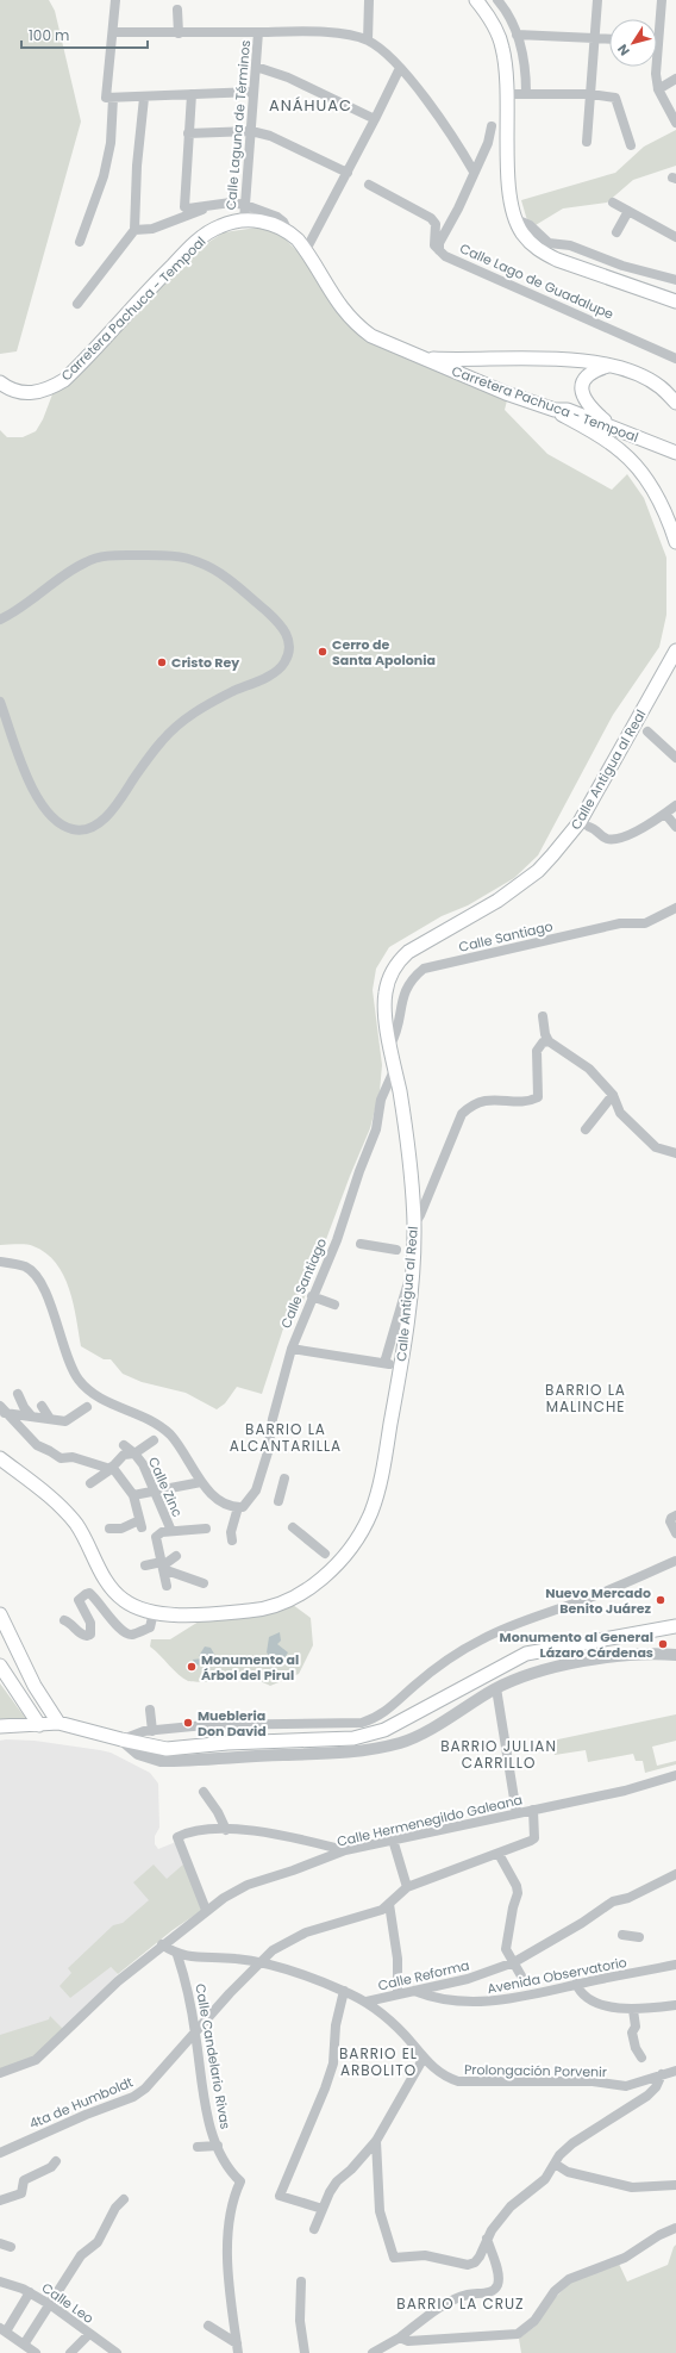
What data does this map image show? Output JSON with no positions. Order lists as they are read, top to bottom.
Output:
{
  "streets": {
    "main road": ["Carretera Pachuca - Tempoal", "Calle Antigua al Real"],
    "street": [
      "Calle Laguna de Términos",
      "Calle Lago de Guadalupe",
      "Calle Santiago",
      "Calle Zinc",
      "Calle Hermenegildo Galeana",
      "Calle Reforma",
      "Avenida Observatorio",
      "Calle Candelario Rivas",
      "Prolongación Porvenir",
      "4ta de Humboldt",
      "Calle Leo"
    ]
  },
  "crossings": [
    ["Calle Laguna de Términos", "Carretera Pachuca - Tempoal"],
    ["Calle Antigua al Real", "Calle Santiago"],
    ["Calle Reforma", "Avenida Observatorio"],
    ["Calle Reforma", "Calle Candelario Rivas"],
    ["Calle Reforma", "Prolongación Porvenir"],
    ["Calle Reforma", "4ta de Humboldt"],
    ["Calle Candelario Rivas", "4ta de Humboldt"]
  ],
  "districts": [
    "ANÁHUAC",
    "BARRIO LA MALINCHE",
    "BARRIO LA ALCANTARILLA",
    "BARRIO JULIAN CARRILLO",
    "BARRIO EL ARBOLITO",
    "BARRIO LA CRUZ"
  ],
  "places": [
    "Cerro de Santa Apolonia",
    "Cristo Rey",
    "Nuevo Mercado Benito Juárez",
    "Monumento al General Lázaro Cárdenas",
    "Monumento al Árbol del Pirul",
    "Muebleria Don David"
  ],
  "scale_bar": "100 m",
  "north": "bottom left"
}
